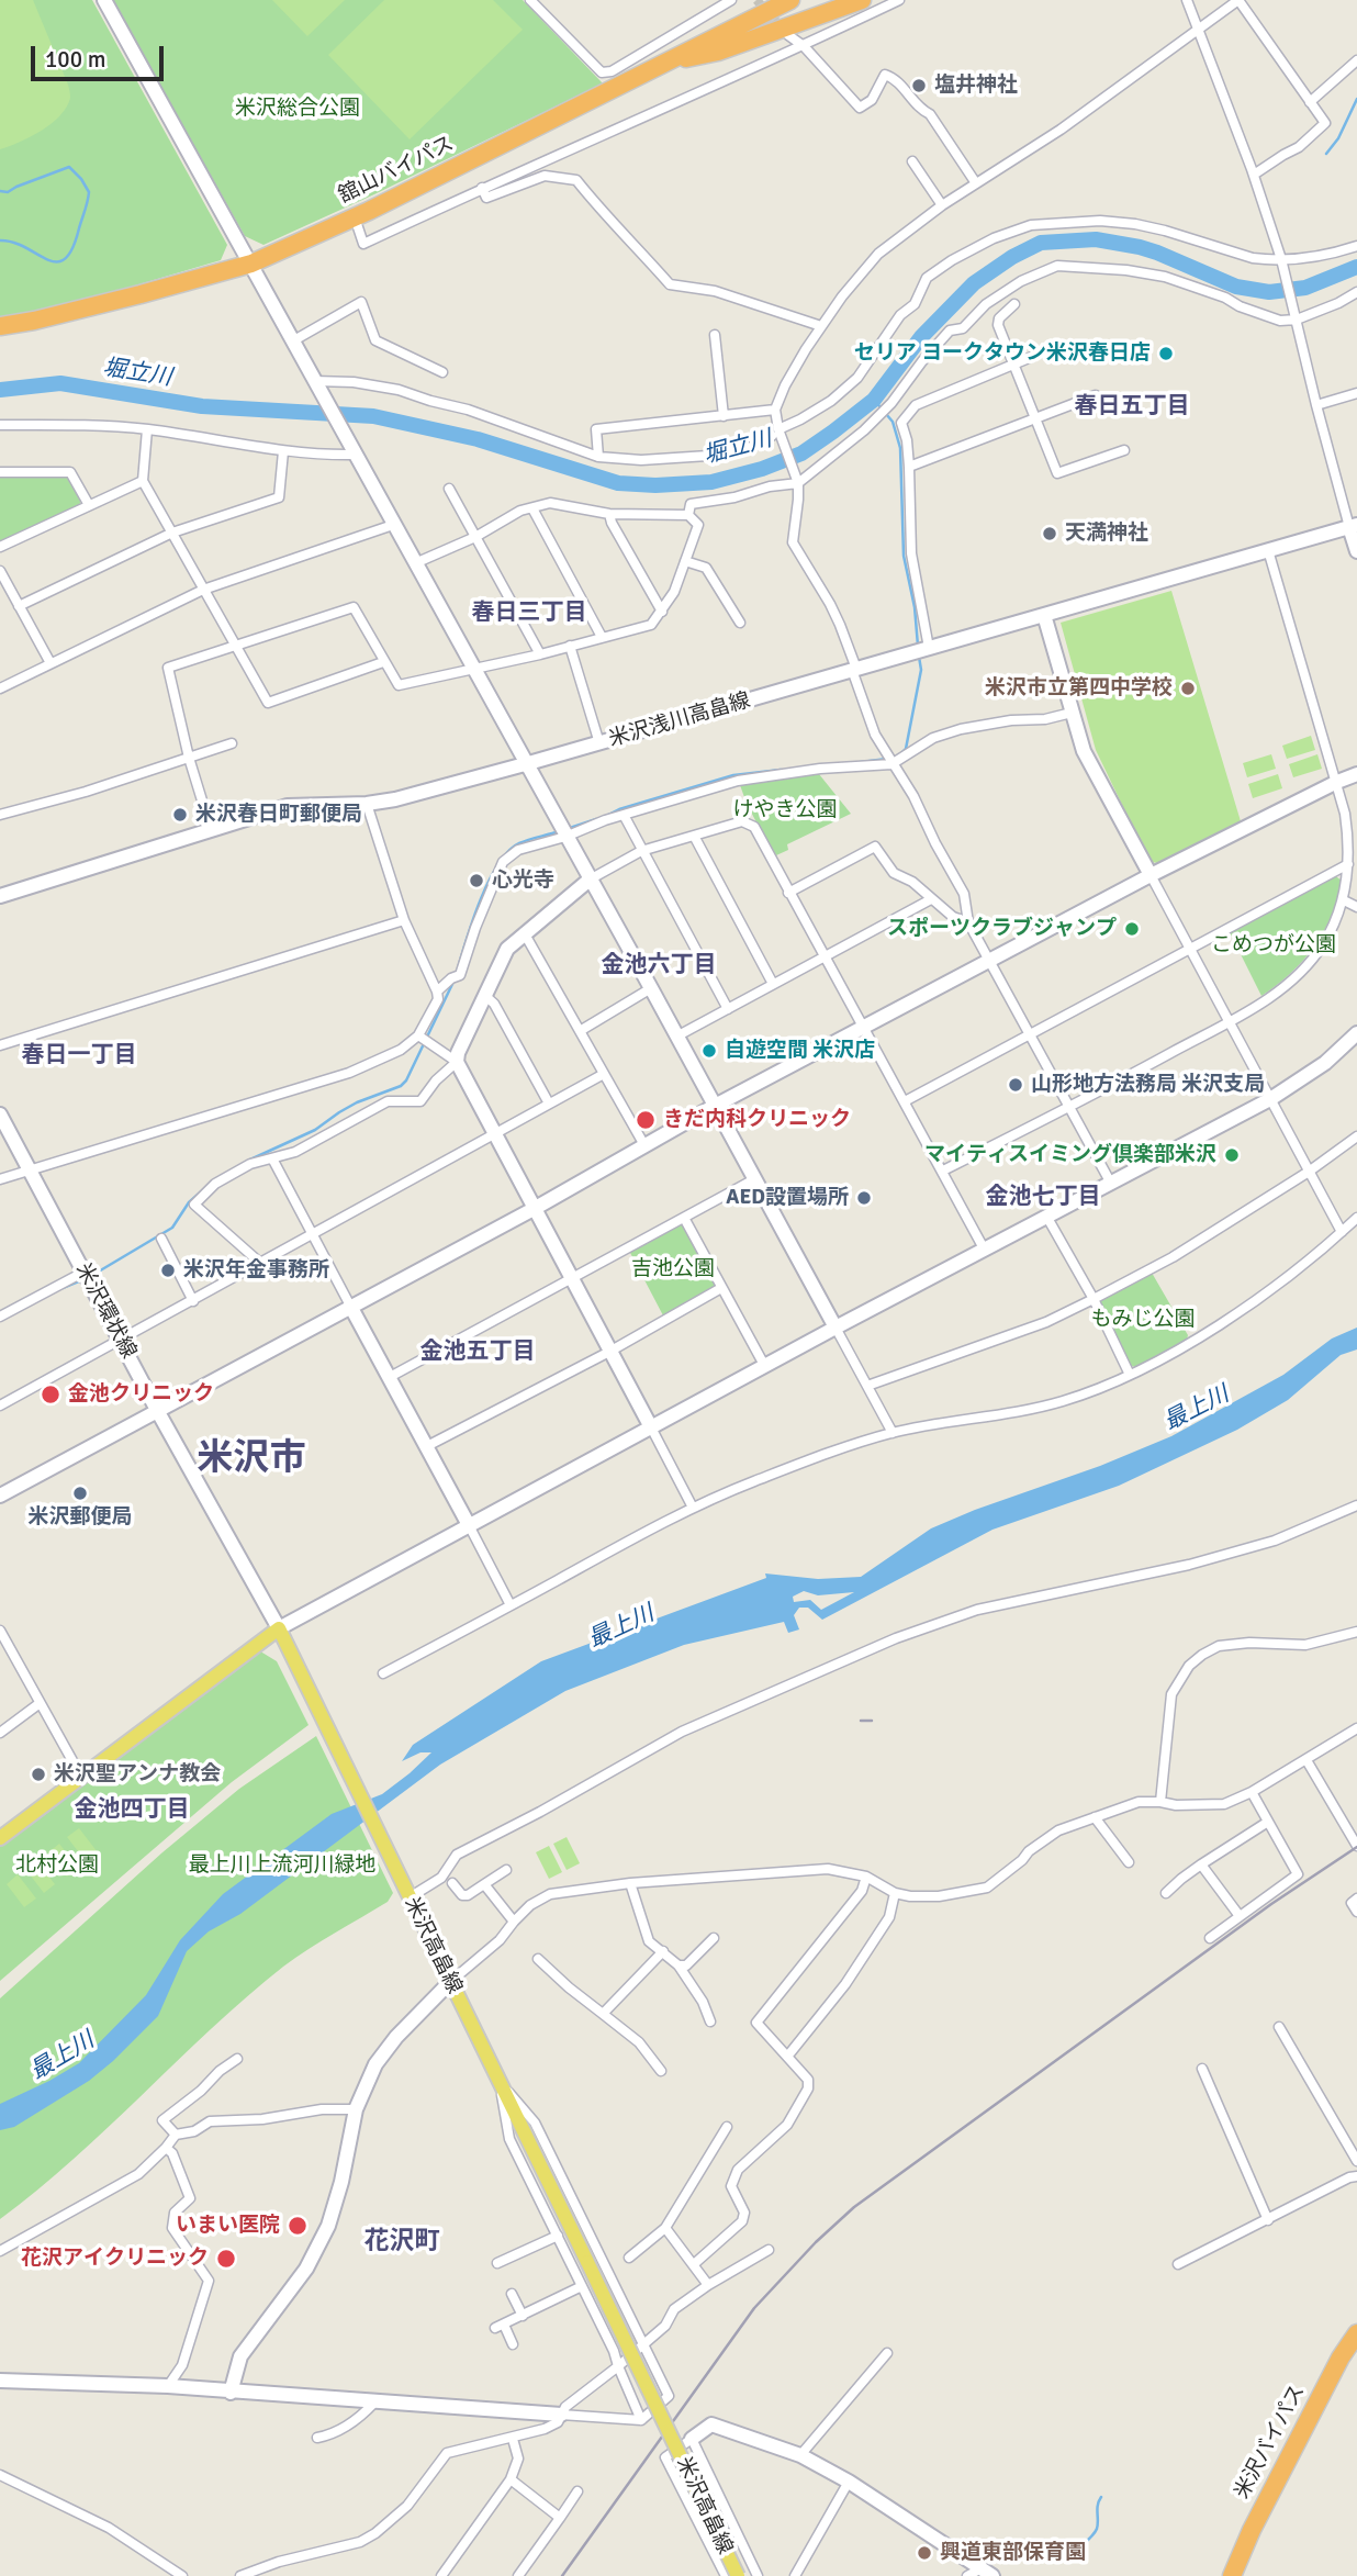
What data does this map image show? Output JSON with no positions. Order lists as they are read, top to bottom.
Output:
{
  "streets": {
    "highway": ["舘山バイパス", "米沢バイパス"],
    "main road": ["米沢高畠線"],
    "street": ["米沢浅川高畠線", "米沢環状線"]
  },
  "crossings": [
    ["米沢環状線", "米沢高畠線"]
  ],
  "districts": [
    "春日五丁目",
    "春日三丁目",
    "金池六丁目",
    "春日一丁目",
    "金池七丁目",
    "金池五丁目",
    "米沢市",
    "金池四丁目",
    "花沢町"
  ],
  "water": ["堀立川", "最上川"],
  "parks": [
    "米沢総合公園",
    "けやき公園",
    "こめつが公園",
    "吉池公園",
    "もみじ公園",
    "北村公園",
    "最上川上流河川緑地"
  ],
  "places": [
    "塩井神社",
    "セリア ヨークタウン米沢春日店",
    "天満神社",
    "米沢市立第四中学校",
    "米沢春日町郵便局",
    "心光寺",
    "スポーツクラブジャンプ",
    "自遊空間 米沢店",
    "山形地方法務局 米沢支局",
    "きだ内科クリニック",
    "マイティスイミング倶楽部米沢",
    "AED設置場所",
    "米沢年金事務所",
    "金池クリニック",
    "米沢郵便局",
    "米沢聖アンナ教会",
    "いまい医院",
    "花沢アイクリニック",
    "興道東部保育園"
  ],
  "scale_bar": "100 m"
}
